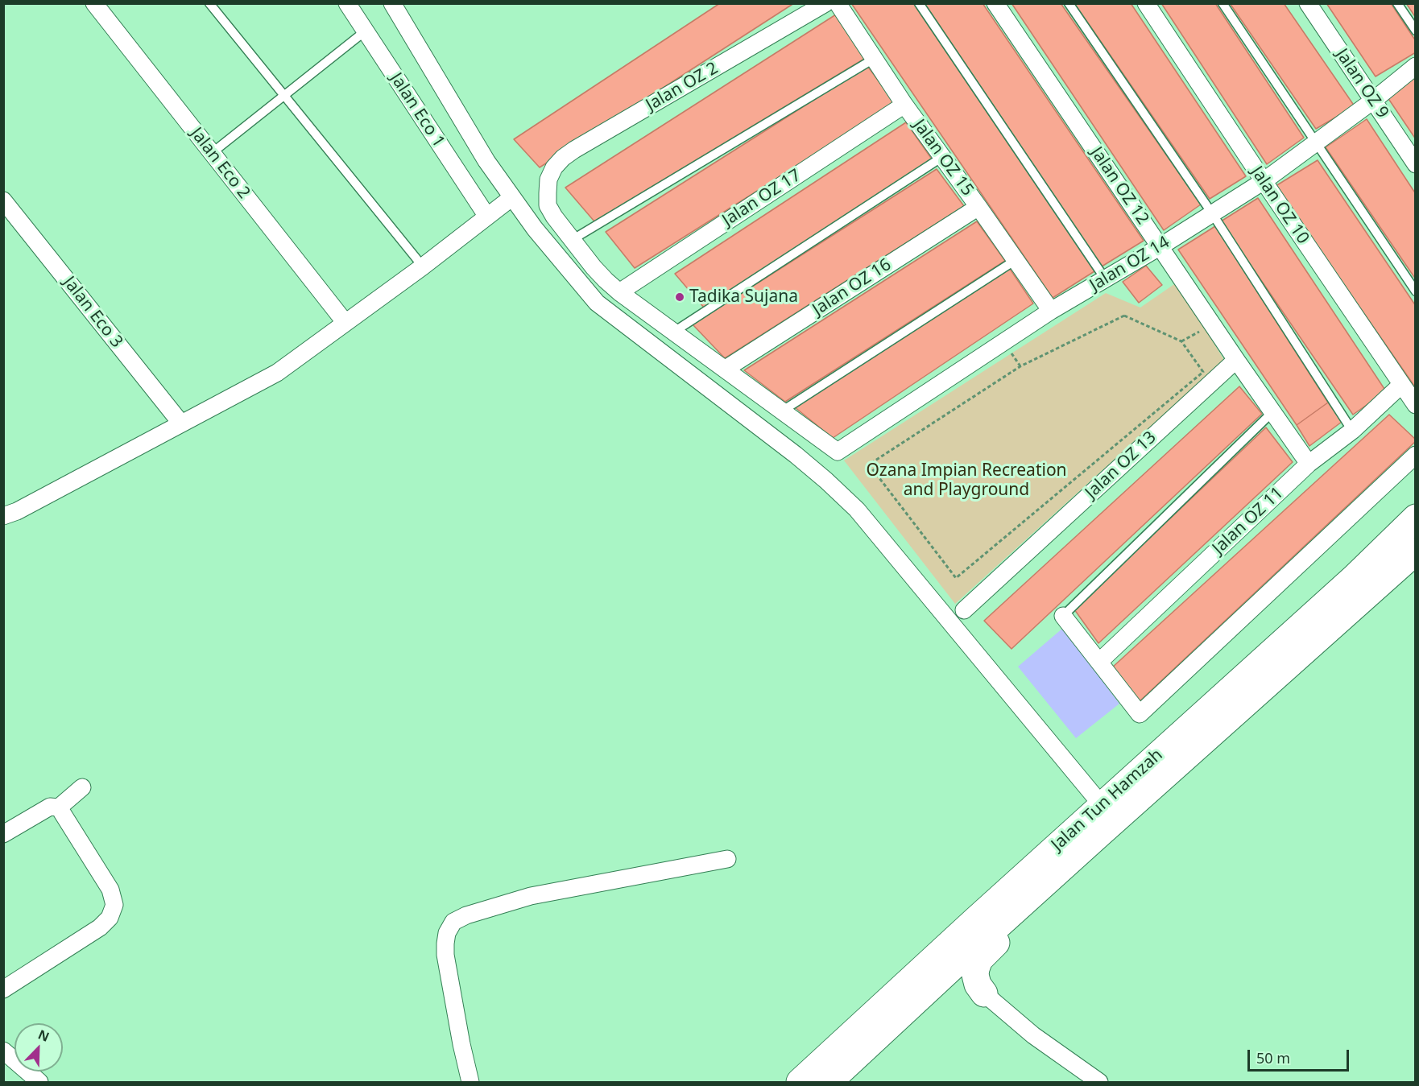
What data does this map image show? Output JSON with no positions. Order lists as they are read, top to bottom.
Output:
{
  "streets": {
    "main road": ["Jalan Tun Hamzah"],
    "street": [
      "Jalan OZ 9",
      "Jalan OZ 2",
      "Jalan Eco 1",
      "Jalan OZ 15",
      "Jalan Eco 2",
      "Jalan OZ 12",
      "Jalan OZ 17",
      "Jalan OZ 10",
      "Jalan OZ 14",
      "Jalan OZ 16",
      "Jalan Eco 3",
      "Jalan OZ 13",
      "Jalan OZ 11"
    ]
  },
  "crossings": [
    ["Jalan OZ 9", "Jalan OZ 14"],
    ["Jalan OZ 15", "Jalan OZ 17"],
    ["Jalan OZ 15", "Jalan OZ 14"],
    ["Jalan OZ 15", "Jalan OZ 16"],
    ["Jalan OZ 12", "Jalan OZ 14"],
    ["Jalan OZ 12", "Jalan OZ 13"],
    ["Jalan OZ 12", "Jalan OZ 11"],
    ["Jalan OZ 10", "Jalan OZ 14"],
    ["Jalan OZ 10", "Jalan OZ 11"]
  ],
  "parks": ["Ozana Impian Recreation and Playground"],
  "places": ["Tadika Sujana"],
  "scale_bar": "50 m",
  "north": "top right"
}
